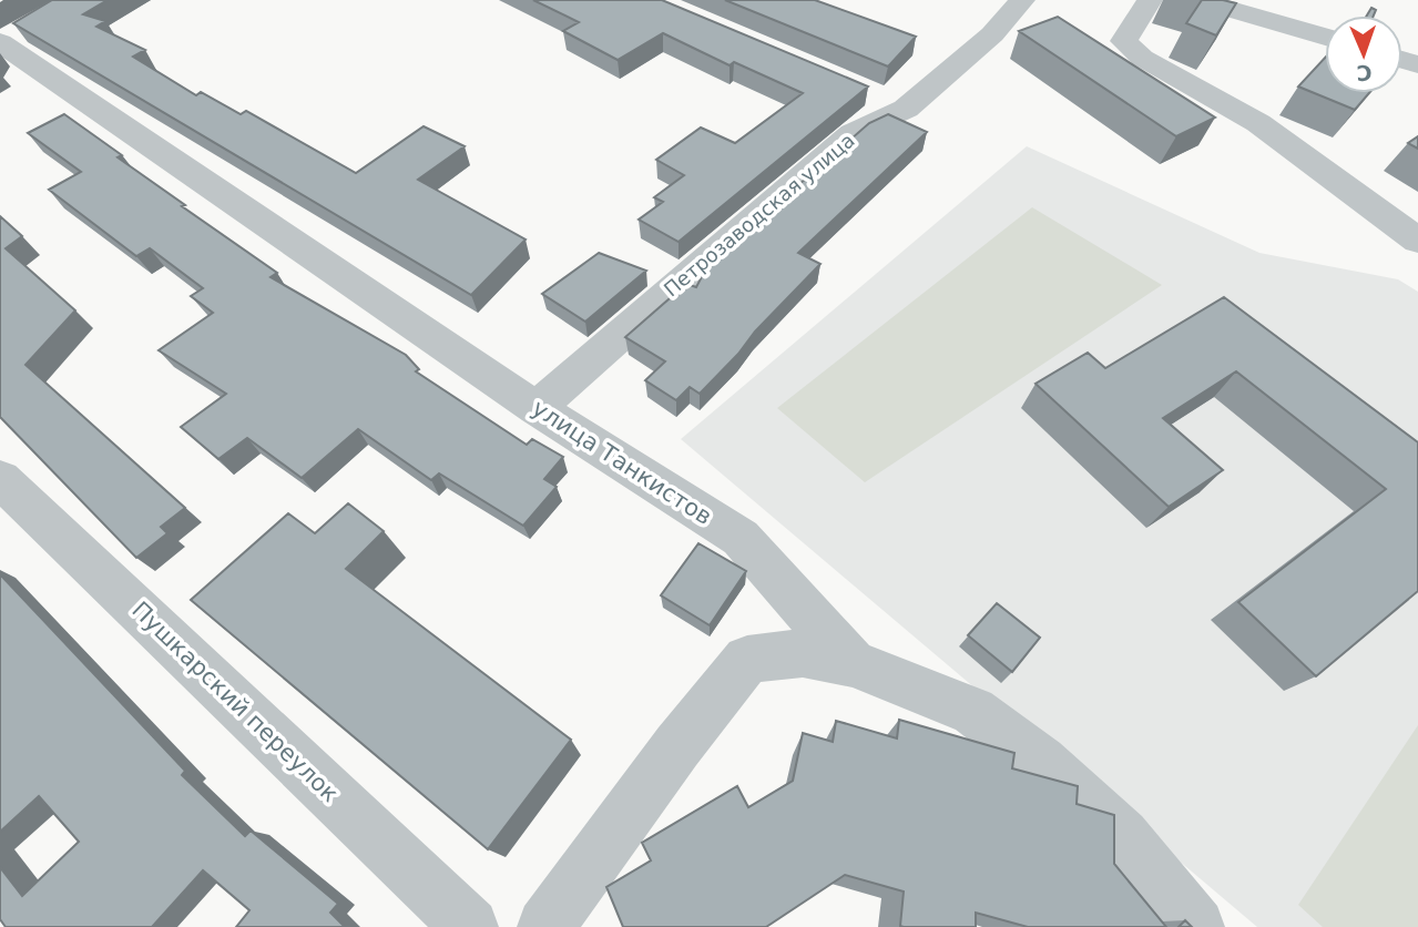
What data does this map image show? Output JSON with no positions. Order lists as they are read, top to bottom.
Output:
{
  "streets": {
    "street": ["Петрозаводская улица", "улица Танкистов", "Пушкарский переулок"]
  },
  "crossings": [
    ["Петрозаводская улица", "улица Танкистов"]
  ],
  "north": "bottom"
}
